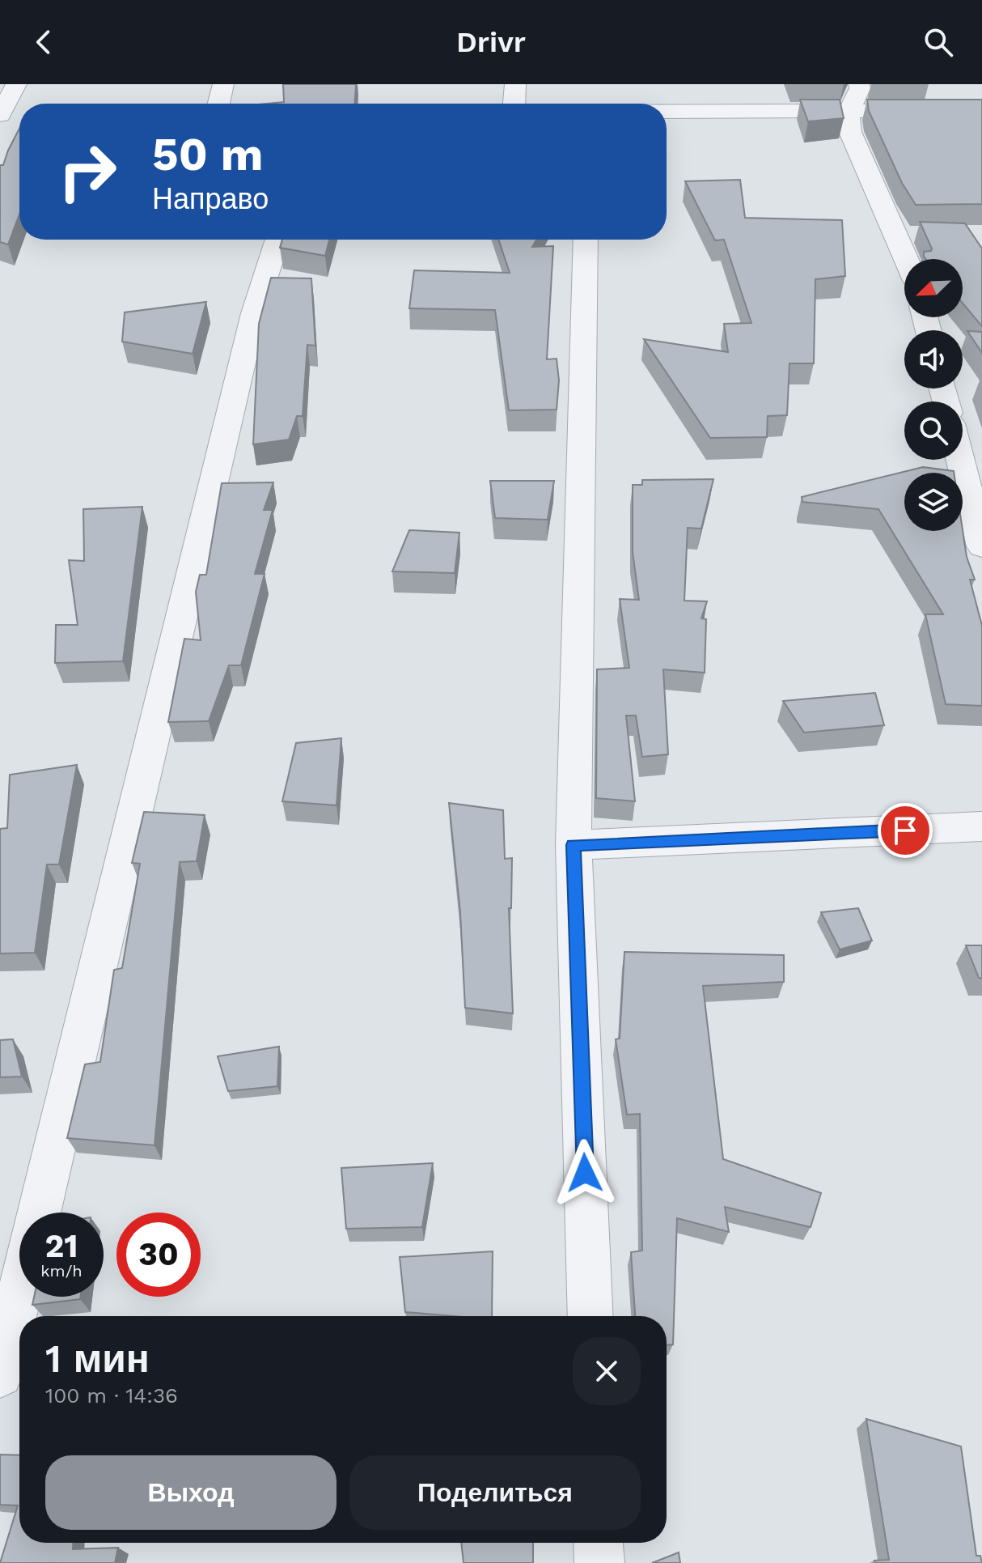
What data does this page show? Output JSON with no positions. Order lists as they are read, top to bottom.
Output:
{
  "north": "bottom left",
  "page": {
    "header": "Drivr",
    "turn": ["50 m", "Направо"],
    "speed": "21 km/h",
    "limit": "30",
    "heading": ["1 мин", "100 m · 14:36"],
    "buttons": ["Выход", "Поделиться"]
  }
}
